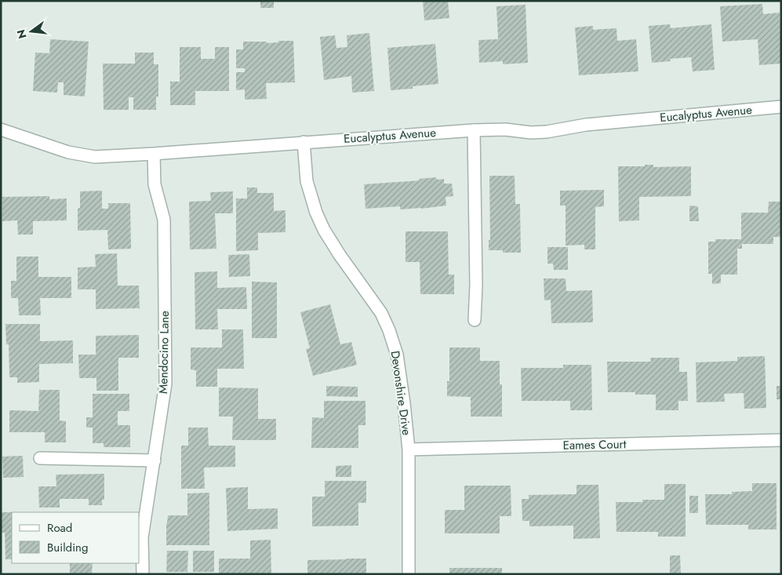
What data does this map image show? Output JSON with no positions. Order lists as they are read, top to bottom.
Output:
{
  "streets": {
    "street": [
      "Eucalyptus Avenue",
      "Mendocino Lane",
      "Devonshire Drive",
      "Eames Court"
    ]
  },
  "crossings": [
    ["Eucalyptus Avenue", "Mendocino Lane"],
    ["Eucalyptus Avenue", "Devonshire Drive"],
    ["Devonshire Drive", "Eames Court"]
  ],
  "legend": ["Road", "Building"],
  "north": "left"
}
